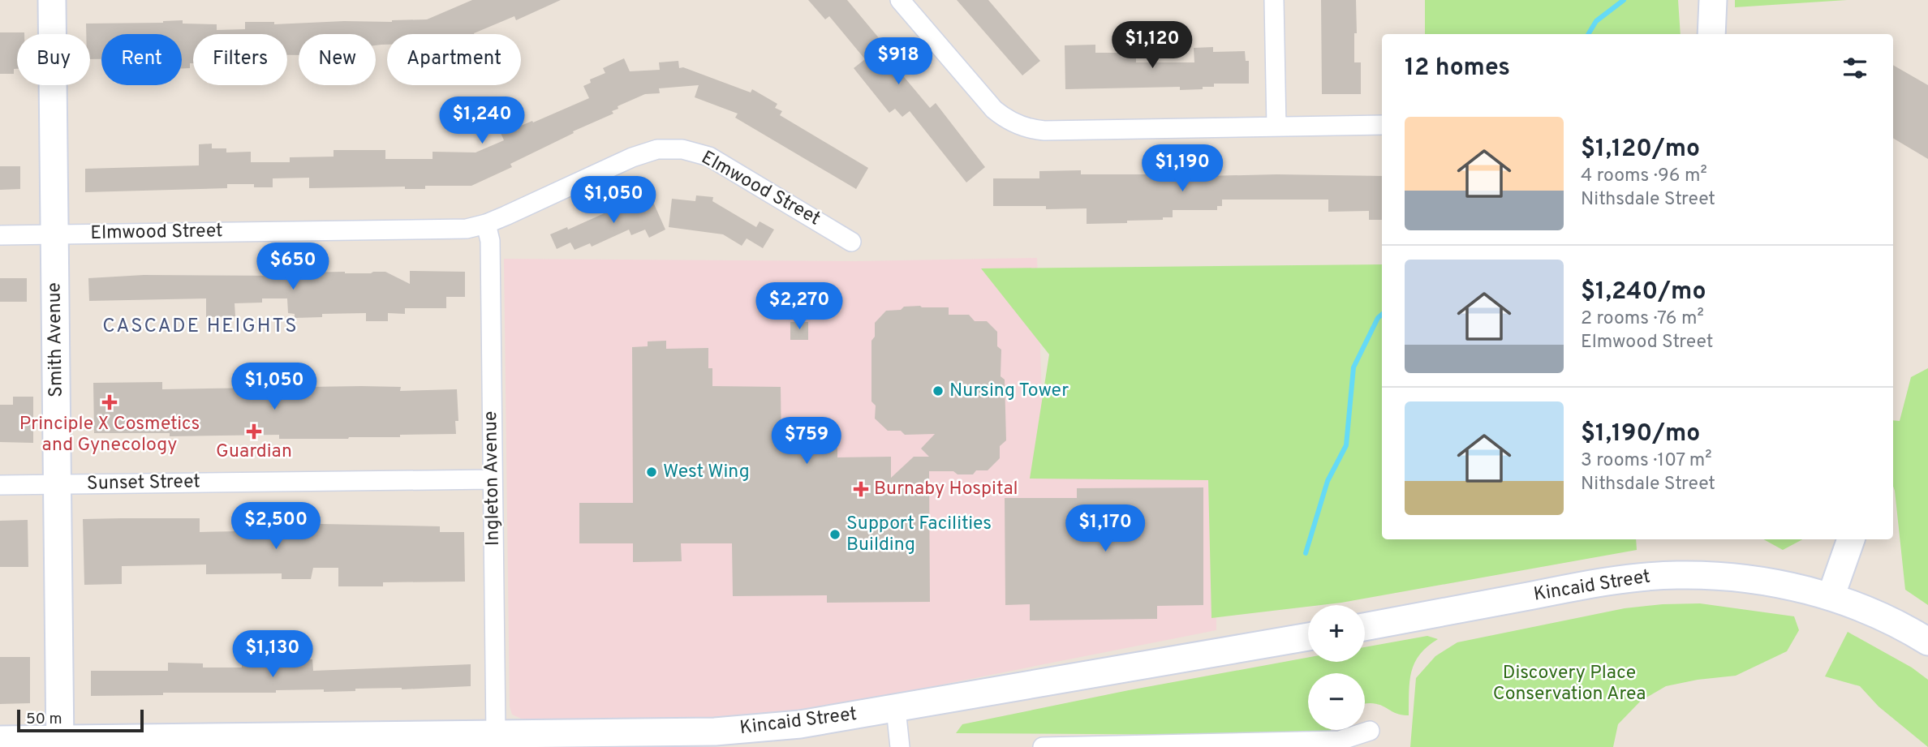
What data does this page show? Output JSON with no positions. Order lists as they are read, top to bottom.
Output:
{
  "streets": {
    "street": [
      "Elmwood Street",
      "Smith Avenue",
      "Ingleton Avenue",
      "Sunset Street",
      "Kincaid Street"
    ]
  },
  "crossings": [
    ["Elmwood Street", "Smith Avenue"],
    ["Elmwood Street", "Ingleton Avenue"],
    ["Smith Avenue", "Sunset Street"],
    ["Smith Avenue", "Kincaid Street"],
    ["Ingleton Avenue", "Sunset Street"],
    ["Ingleton Avenue", "Kincaid Street"]
  ],
  "districts": ["CASCADE HEIGHTS"],
  "parks": ["Discovery Place Conservation Area"],
  "places": {
    "other": ["Nursing Tower", "West Wing", "Support Facilities Building"],
    "health": ["Principle X Cosmetics and Gynecology", "Guardian", "Burnaby Hospital"]
  },
  "scale_bar": "50 m",
  "page": {
    "price": [
      "$1,120",
      "$918",
      "$1,240",
      "$1,190",
      "$1,050",
      "$650",
      "$2,270",
      "$1,050",
      "$759",
      "$2,500",
      "$1,170",
      "$1,130"
    ],
    "chip": [
      "Buy",
      "Rent",
      "Filters",
      "New",
      "Apartment"
    ],
    "heading": "12 homes",
    "list": [
      {
        "name": "$1,120/mo",
        "note": "4 rooms · 96 m² · Nithsdale Street"
      },
      {
        "name": "$1,240/mo",
        "note": "2 rooms · 76 m² · Elmwood Street"
      },
      {
        "name": "$1,190/mo",
        "note": "3 rooms · 107 m² · Nithsdale Street"
      }
    ],
    "map_buttons": ["+", "−"],
    "scale": "50 m"
  }
}
